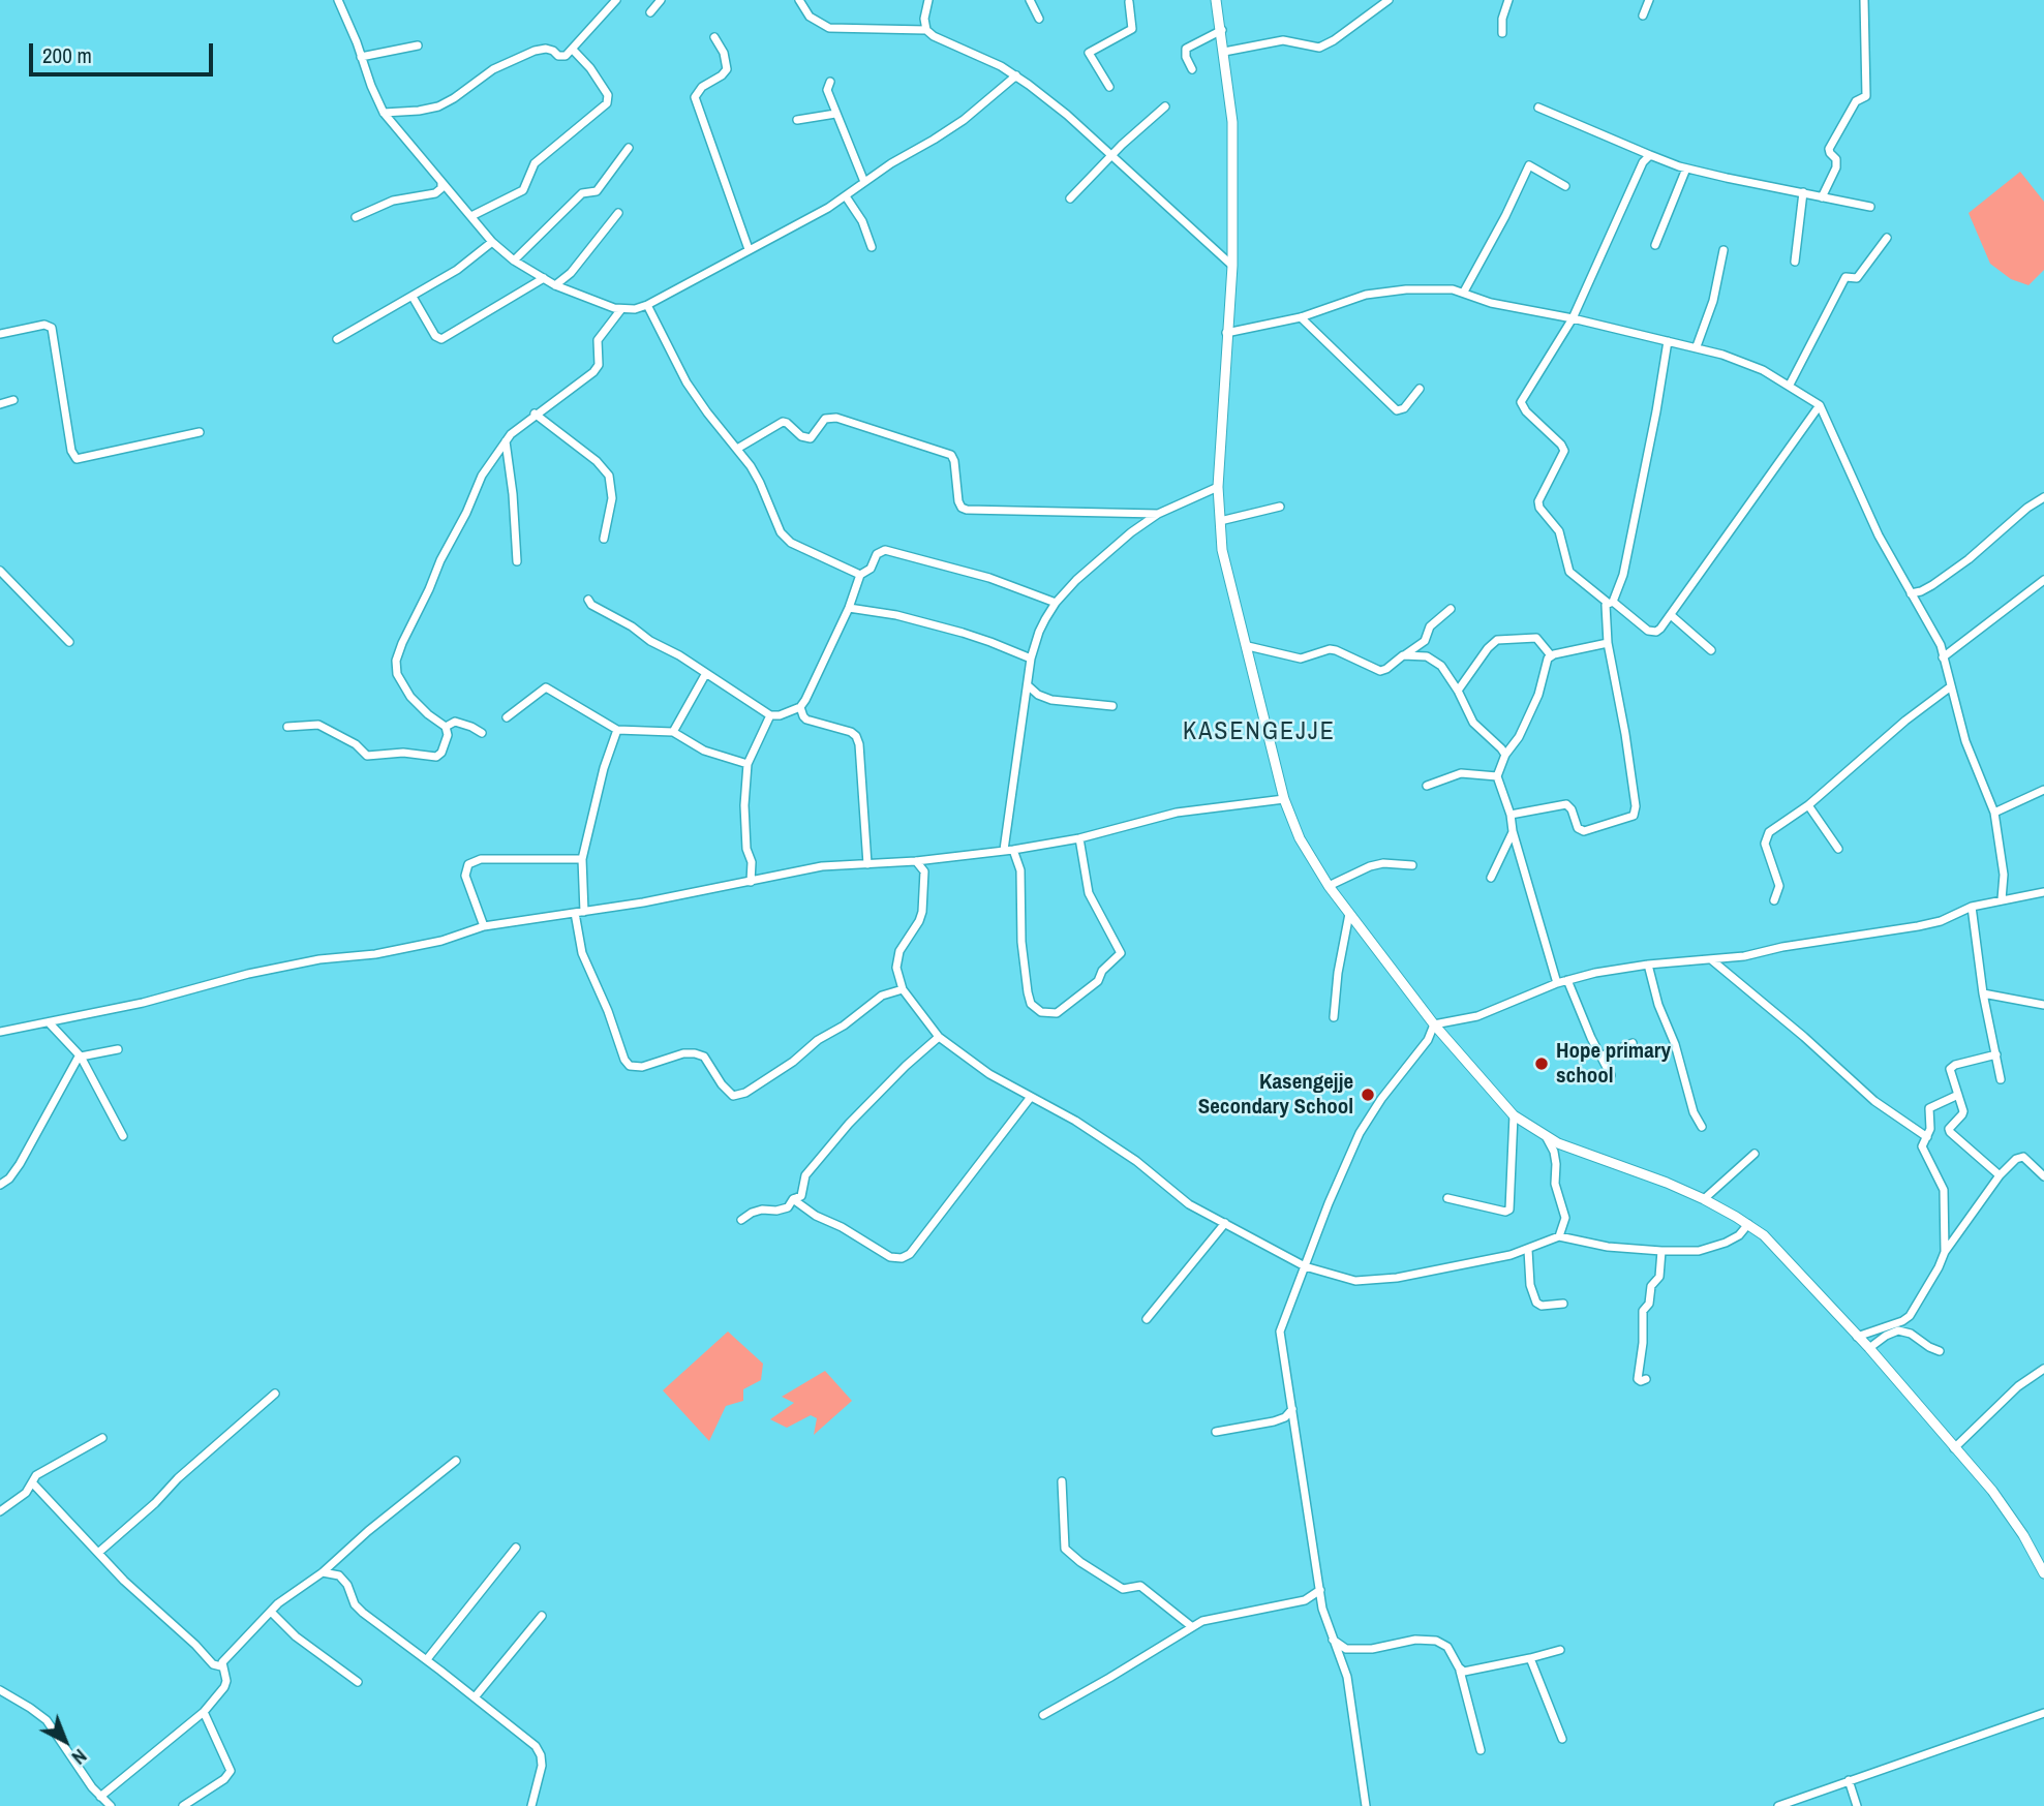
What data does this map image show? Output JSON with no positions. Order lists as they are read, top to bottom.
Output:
{
  "districts": ["KASENGEJJE"],
  "places": ["Hope primary school", "Kasengejje Secondary School"],
  "scale_bar": "200 m",
  "north": "bottom right"
}
